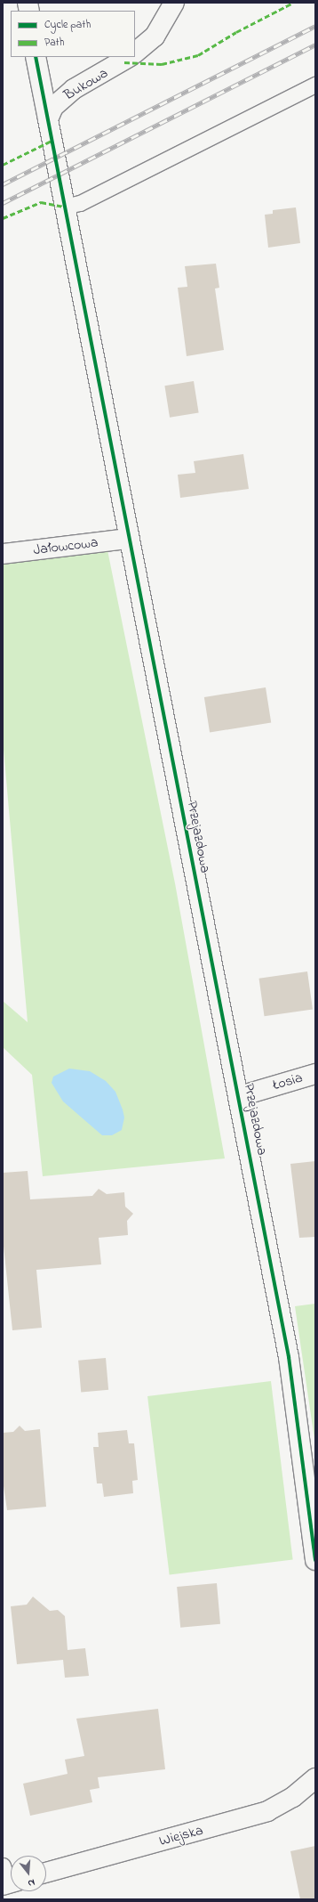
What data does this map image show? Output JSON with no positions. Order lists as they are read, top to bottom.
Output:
{
  "streets": {
    "street": [
      "Bukowa",
      "Jałowcowa",
      "Przejazdowa",
      "Łosia",
      "Wiejska"
    ]
  },
  "crossings": [
    ["Bukowa", "Przejazdowa"],
    ["Jałowcowa", "Przejazdowa"],
    ["Przejazdowa", "Łosia"]
  ],
  "legend": ["Cycle path", "Path"],
  "north": "bottom"
}
